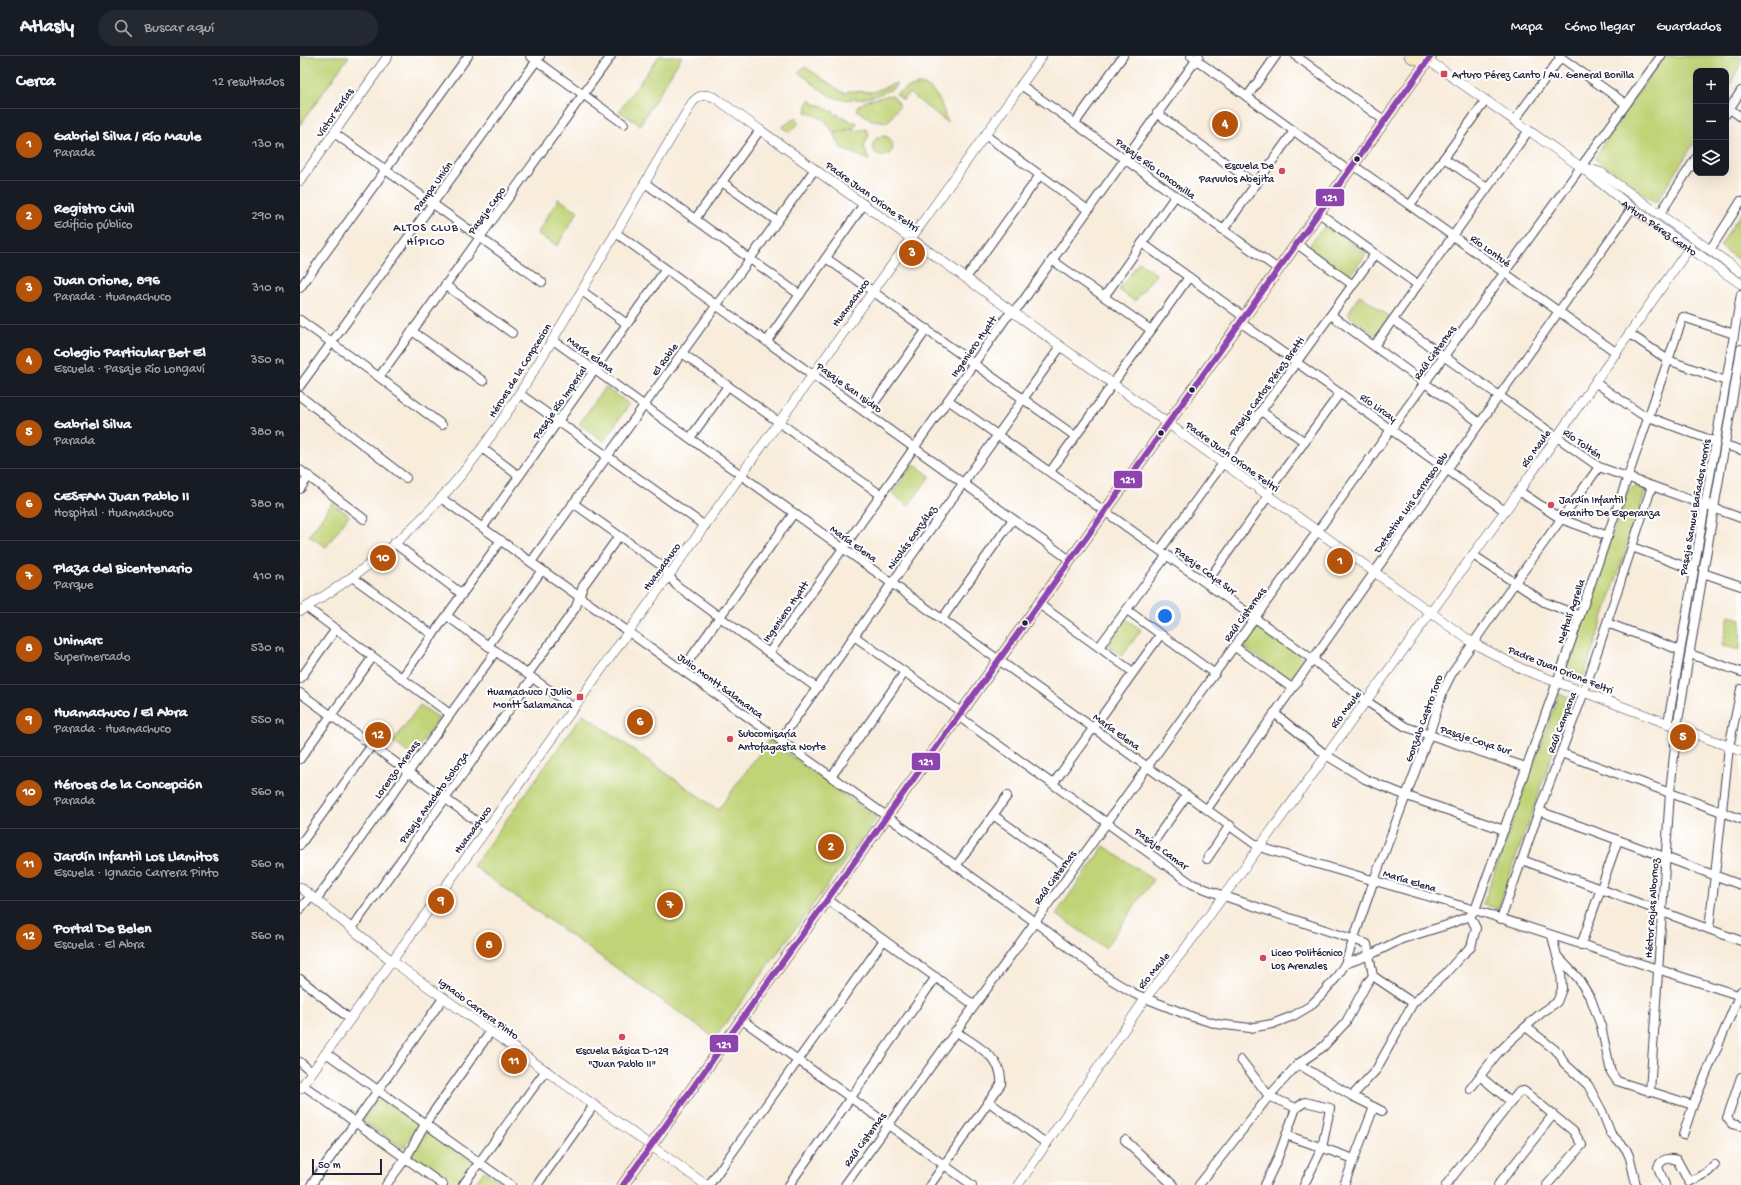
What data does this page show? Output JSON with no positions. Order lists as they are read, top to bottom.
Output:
{
  "streets": {
    "main road": ["Arturo Pérez Canto"],
    "street": [
      "Víctor Farías",
      "Pasaje Río Loncomilla",
      "Pampa Unión",
      "Padre Juan Orione Feltri",
      "Pasaje Cupo",
      "Río Lontué",
      "Huamachuco",
      "Ingeniero Hyatt",
      "Raúl Cisternas",
      "María Elena",
      "El Roble",
      "Héroes de la Conpcecion",
      "Pasaje Carlos Pérez Bretti",
      "Pasaje San Isidro",
      "Pasaje Río Imperial",
      "Río Lircay",
      "Río Toltén",
      "Río Maule",
      "Detective Luis Carrasco Blu",
      "Pasaje Samuel Bañados Morris",
      "Nicolás González",
      "Pasaje Coya Sur",
      "Neftalí Agrella",
      "Julio Montt Salamanca",
      "Gonzalo Castro Toro",
      "Raúl Campana",
      "Lorenzo Arenas",
      "Pasaje Anacleto Solorza",
      "Pasaje Camar",
      "Héctor Rojas Albornoz",
      "Ignacio Carrera Pinto"
    ]
  },
  "crossings": [
    ["Pasaje Río Loncomilla", "Huamachuco"],
    ["Pasaje Río Loncomilla", "Ingeniero Hyatt"],
    ["Padre Juan Orione Feltri", "Huamachuco"],
    ["Padre Juan Orione Feltri", "Ingeniero Hyatt"],
    ["Padre Juan Orione Feltri", "Raúl Cisternas"],
    ["Padre Juan Orione Feltri", "El Roble"],
    ["Padre Juan Orione Feltri", "Héroes de la Conpcecion"],
    ["Padre Juan Orione Feltri", "Pasaje Carlos Pérez Bretti"],
    ["Padre Juan Orione Feltri", "Río Maule"],
    ["Padre Juan Orione Feltri", "Detective Luis Carrasco Blu"],
    ["Padre Juan Orione Feltri", "Pasaje Samuel Bañados Morris"],
    ["Padre Juan Orione Feltri", "Nicolás González"],
    ["Padre Juan Orione Feltri", "Neftalí Agrella"],
    ["Padre Juan Orione Feltri", "Gonzalo Castro Toro"],
    ["Padre Juan Orione Feltri", "Raúl Campana"],
    ["Padre Juan Orione Feltri", "Héctor Rojas Albornoz"],
    ["Arturo Pérez Canto", "Raúl Cisternas"],
    ["Arturo Pérez Canto", "Río Maule"],
    ["Arturo Pérez Canto", "Detective Luis Carrasco Blu"],
    ["Río Lontué", "Ingeniero Hyatt"],
    ["Río Lontué", "Raúl Cisternas"],
    ["Río Lontué", "Río Maule"],
    ["Río Lontué", "Detective Luis Carrasco Blu"],
    ["Huamachuco", "María Elena"],
    ["Huamachuco", "Pasaje San Isidro"],
    ["Huamachuco", "Julio Montt Salamanca"],
    ["Huamachuco", "Ignacio Carrera Pinto"],
    ["Ingeniero Hyatt", "María Elena"],
    ["Ingeniero Hyatt", "Pasaje San Isidro"],
    ["Ingeniero Hyatt", "Pasaje Coya Sur"],
    ["Raúl Cisternas", "María Elena"],
    ["Raúl Cisternas", "Río Lircay"],
    ["Raúl Cisternas", "Río Toltén"],
    ["Raúl Cisternas", "Pasaje Coya Sur"],
    ["Raúl Cisternas", "Julio Montt Salamanca"],
    ["Raúl Cisternas", "Pasaje Camar"],
    ["María Elena", "El Roble"],
    ["María Elena", "Héroes de la Conpcecion"],
    ["María Elena", "Pasaje Río Imperial"],
    ["María Elena", "Río Maule"],
    ["María Elena", "Detective Luis Carrasco Blu"],
    ["María Elena", "Nicolás González"],
    ["María Elena", "Neftalí Agrella"],
    ["María Elena", "Gonzalo Castro Toro"],
    ["María Elena", "Raúl Campana"],
    ["María Elena", "Héctor Rojas Albornoz"],
    ["El Roble", "Pasaje San Isidro"],
    ["El Roble", "Julio Montt Salamanca"],
    ["Héroes de la Conpcecion", "Pasaje San Isidro"],
    ["Héroes de la Conpcecion", "Julio Montt Salamanca"],
    ["Pasaje Carlos Pérez Bretti", "Río Lircay"],
    ["Pasaje Carlos Pérez Bretti", "Pasaje Coya Sur"],
    ["Pasaje San Isidro", "Pasaje Río Imperial"],
    ["Pasaje San Isidro", "Nicolás González"],
    ["Pasaje Río Imperial", "Julio Montt Salamanca"],
    ["Río Lircay", "Río Maule"],
    ["Río Lircay", "Detective Luis Carrasco Blu"],
    ["Río Toltén", "Río Maule"],
    ["Río Toltén", "Detective Luis Carrasco Blu"],
    ["Río Toltén", "Pasaje Samuel Bañados Morris"],
    ["Río Toltén", "Neftalí Agrella"],
    ["Río Toltén", "Gonzalo Castro Toro"],
    ["Río Toltén", "Raúl Campana"],
    ["Río Maule", "Pasaje Coya Sur"],
    ["Río Maule", "Julio Montt Salamanca"],
    ["Río Maule", "Gonzalo Castro Toro"],
    ["Río Maule", "Pasaje Camar"],
    ["Detective Luis Carrasco Blu", "Pasaje Coya Sur"],
    ["Pasaje Samuel Bañados Morris", "Neftalí Agrella"],
    ["Pasaje Samuel Bañados Morris", "Héctor Rojas Albornoz"],
    ["Nicolás González", "Pasaje Coya Sur"],
    ["Nicolás González", "Julio Montt Salamanca"],
    ["Nicolás González", "Pasaje Camar"],
    ["Pasaje Coya Sur", "Neftalí Agrella"],
    ["Pasaje Coya Sur", "Gonzalo Castro Toro"],
    ["Julio Montt Salamanca", "Gonzalo Castro Toro"],
    ["Julio Montt Salamanca", "Pasaje Anacleto Solorza"],
    ["Gonzalo Castro Toro", "Pasaje Camar"],
    ["Lorenzo Arenas", "Ignacio Carrera Pinto"],
    ["Pasaje Anacleto Solorza", "Ignacio Carrera Pinto"]
  ],
  "districts": ["ALTOS CLUB HÍPICO"],
  "places": {
    "transit": ["Arturo Pérez Canto / Av. General Bonilla", "Huamachuco / Julio Montt Salamanca"],
    "other": [
      "Escuela De Parvulos Abejita",
      "Jardín Infantil Granito De Esperanza",
      "Subcomisaría Antofagasta Norte",
      "Liceo Politécnico Los Arenales",
      "Escuela Básica D-129 \"Juan Pablo II\""
    ]
  },
  "lines": ["transit line 121"],
  "scale_bar": "50 m",
  "page": {
    "header": "Atlasly",
    "search": "Buscar aquí",
    "nav": ["Mapa", "Cómo llegar", "Guardados"],
    "heading": ["Cerca", "12 resultados"],
    "map_buttons": ["+", "−"],
    "list": [
      {
        "mark": "1",
        "name": "Gabriel Silva / Río Maule",
        "note": "Parada",
        "value": "130 m"
      },
      {
        "mark": "2",
        "name": "Registro Civil",
        "note": "Edificio público",
        "value": "290 m"
      },
      {
        "mark": "3",
        "name": "Juan Orione, 896",
        "note": "Parada · Huamachuco",
        "value": "310 m"
      },
      {
        "mark": "4",
        "name": "Colegio Particular Bet El",
        "note": "Escuela · Pasaje Río Longaví",
        "value": "350 m"
      },
      {
        "mark": "5",
        "name": "Gabriel Silva",
        "note": "Parada",
        "value": "380 m"
      },
      {
        "mark": "6",
        "name": "CESFAM Juan Pablo II",
        "note": "Hospital · Huamachuco",
        "value": "380 m"
      },
      {
        "mark": "7",
        "name": "Plaza del Bicentenario",
        "note": "Parque",
        "value": "410 m"
      },
      {
        "mark": "8",
        "name": "Unimarc",
        "note": "Supermercado",
        "value": "530 m"
      },
      {
        "mark": "9",
        "name": "Huamachuco / El Abra",
        "note": "Parada · Huamachuco",
        "value": "550 m"
      },
      {
        "mark": "10",
        "name": "Héroes de la Concepción",
        "note": "Parada",
        "value": "560 m"
      },
      {
        "mark": "11",
        "name": "Jardín Infantil Los Llamitos",
        "note": "Escuela · Ignacio Carrera Pinto",
        "value": "560 m"
      },
      {
        "mark": "12",
        "name": "Portal De Belen",
        "note": "Escuela · El Abra",
        "value": "560 m"
      }
    ],
    "pins": [
      "4",
      "3",
      "10",
      "1",
      "6",
      "12",
      "5",
      "2",
      "9",
      "7",
      "8",
      "11"
    ],
    "scale": "50 m"
  }
}
